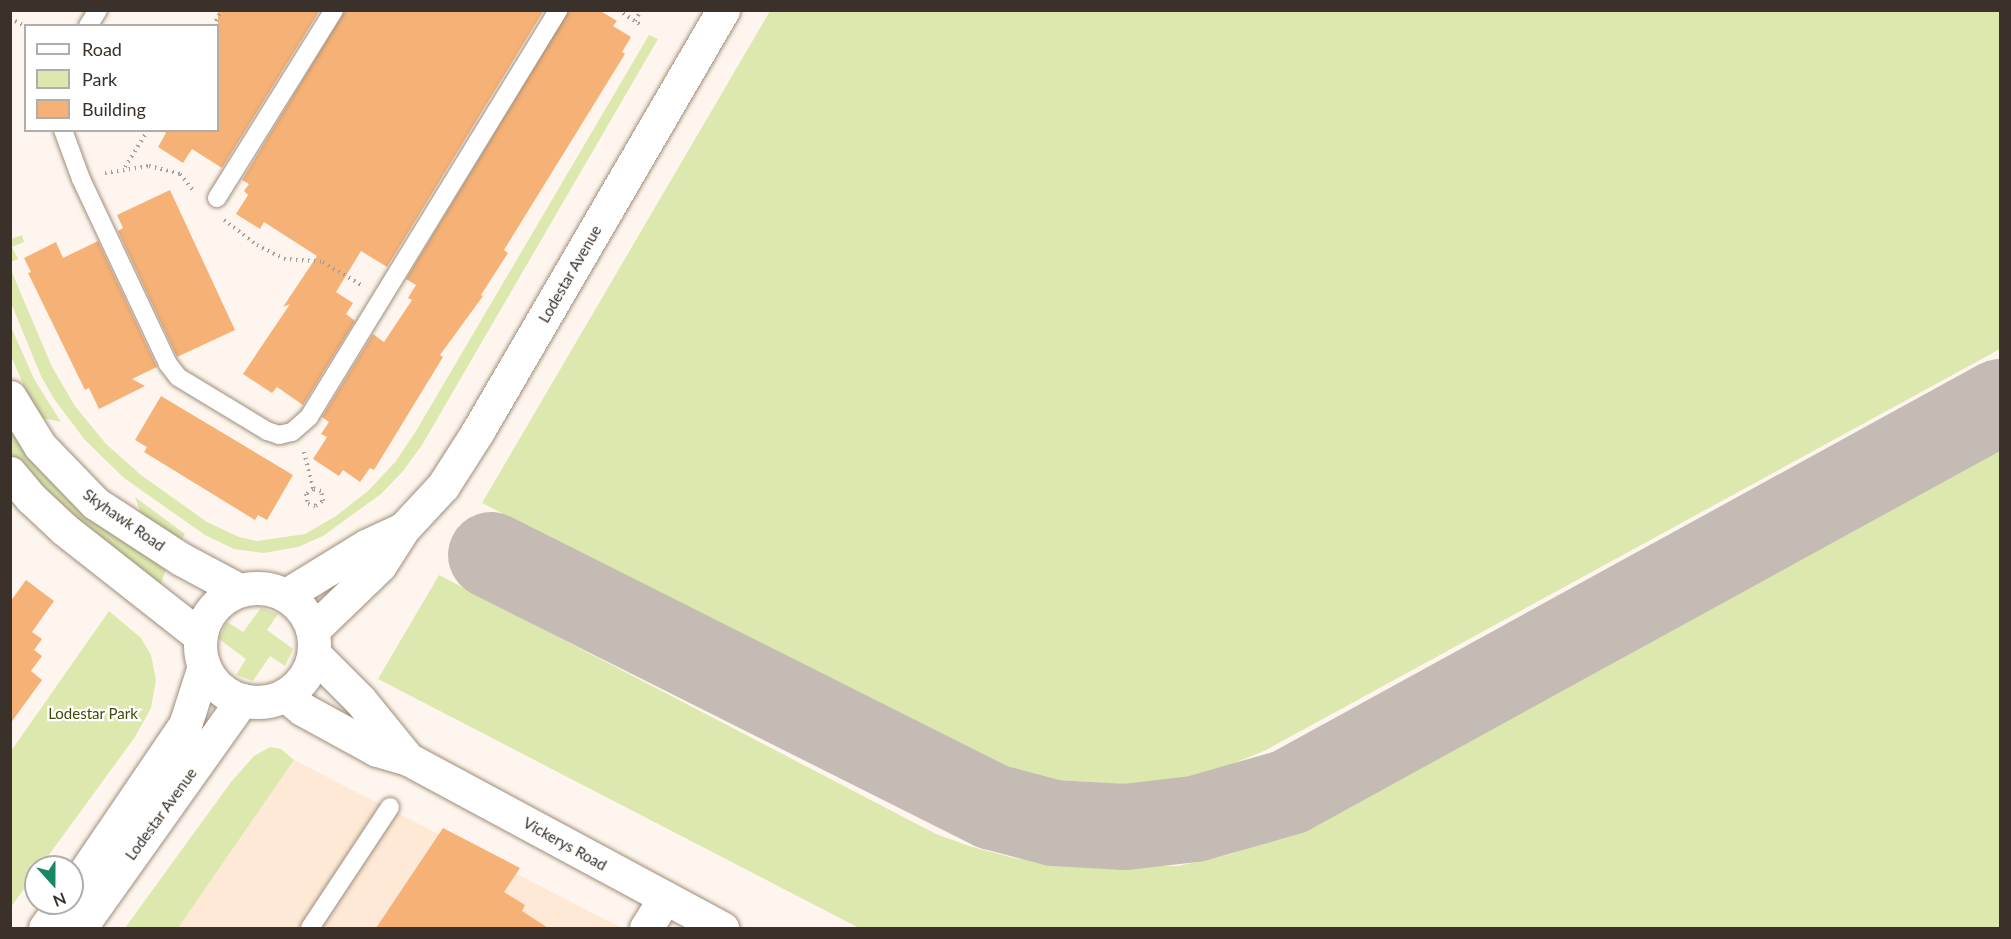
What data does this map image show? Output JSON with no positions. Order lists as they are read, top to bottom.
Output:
{
  "streets": {
    "street": ["Lodestar Avenue", "Skyhawk Road", "Vickerys Road"]
  },
  "crossings": [
    ["Lodestar Avenue", "Skyhawk Road"],
    ["Lodestar Avenue", "Vickerys Road"],
    ["Skyhawk Road", "Vickerys Road"]
  ],
  "parks": ["Lodestar Park"],
  "legend": ["Road", "Park", "Building"],
  "north": "bottom"
}
